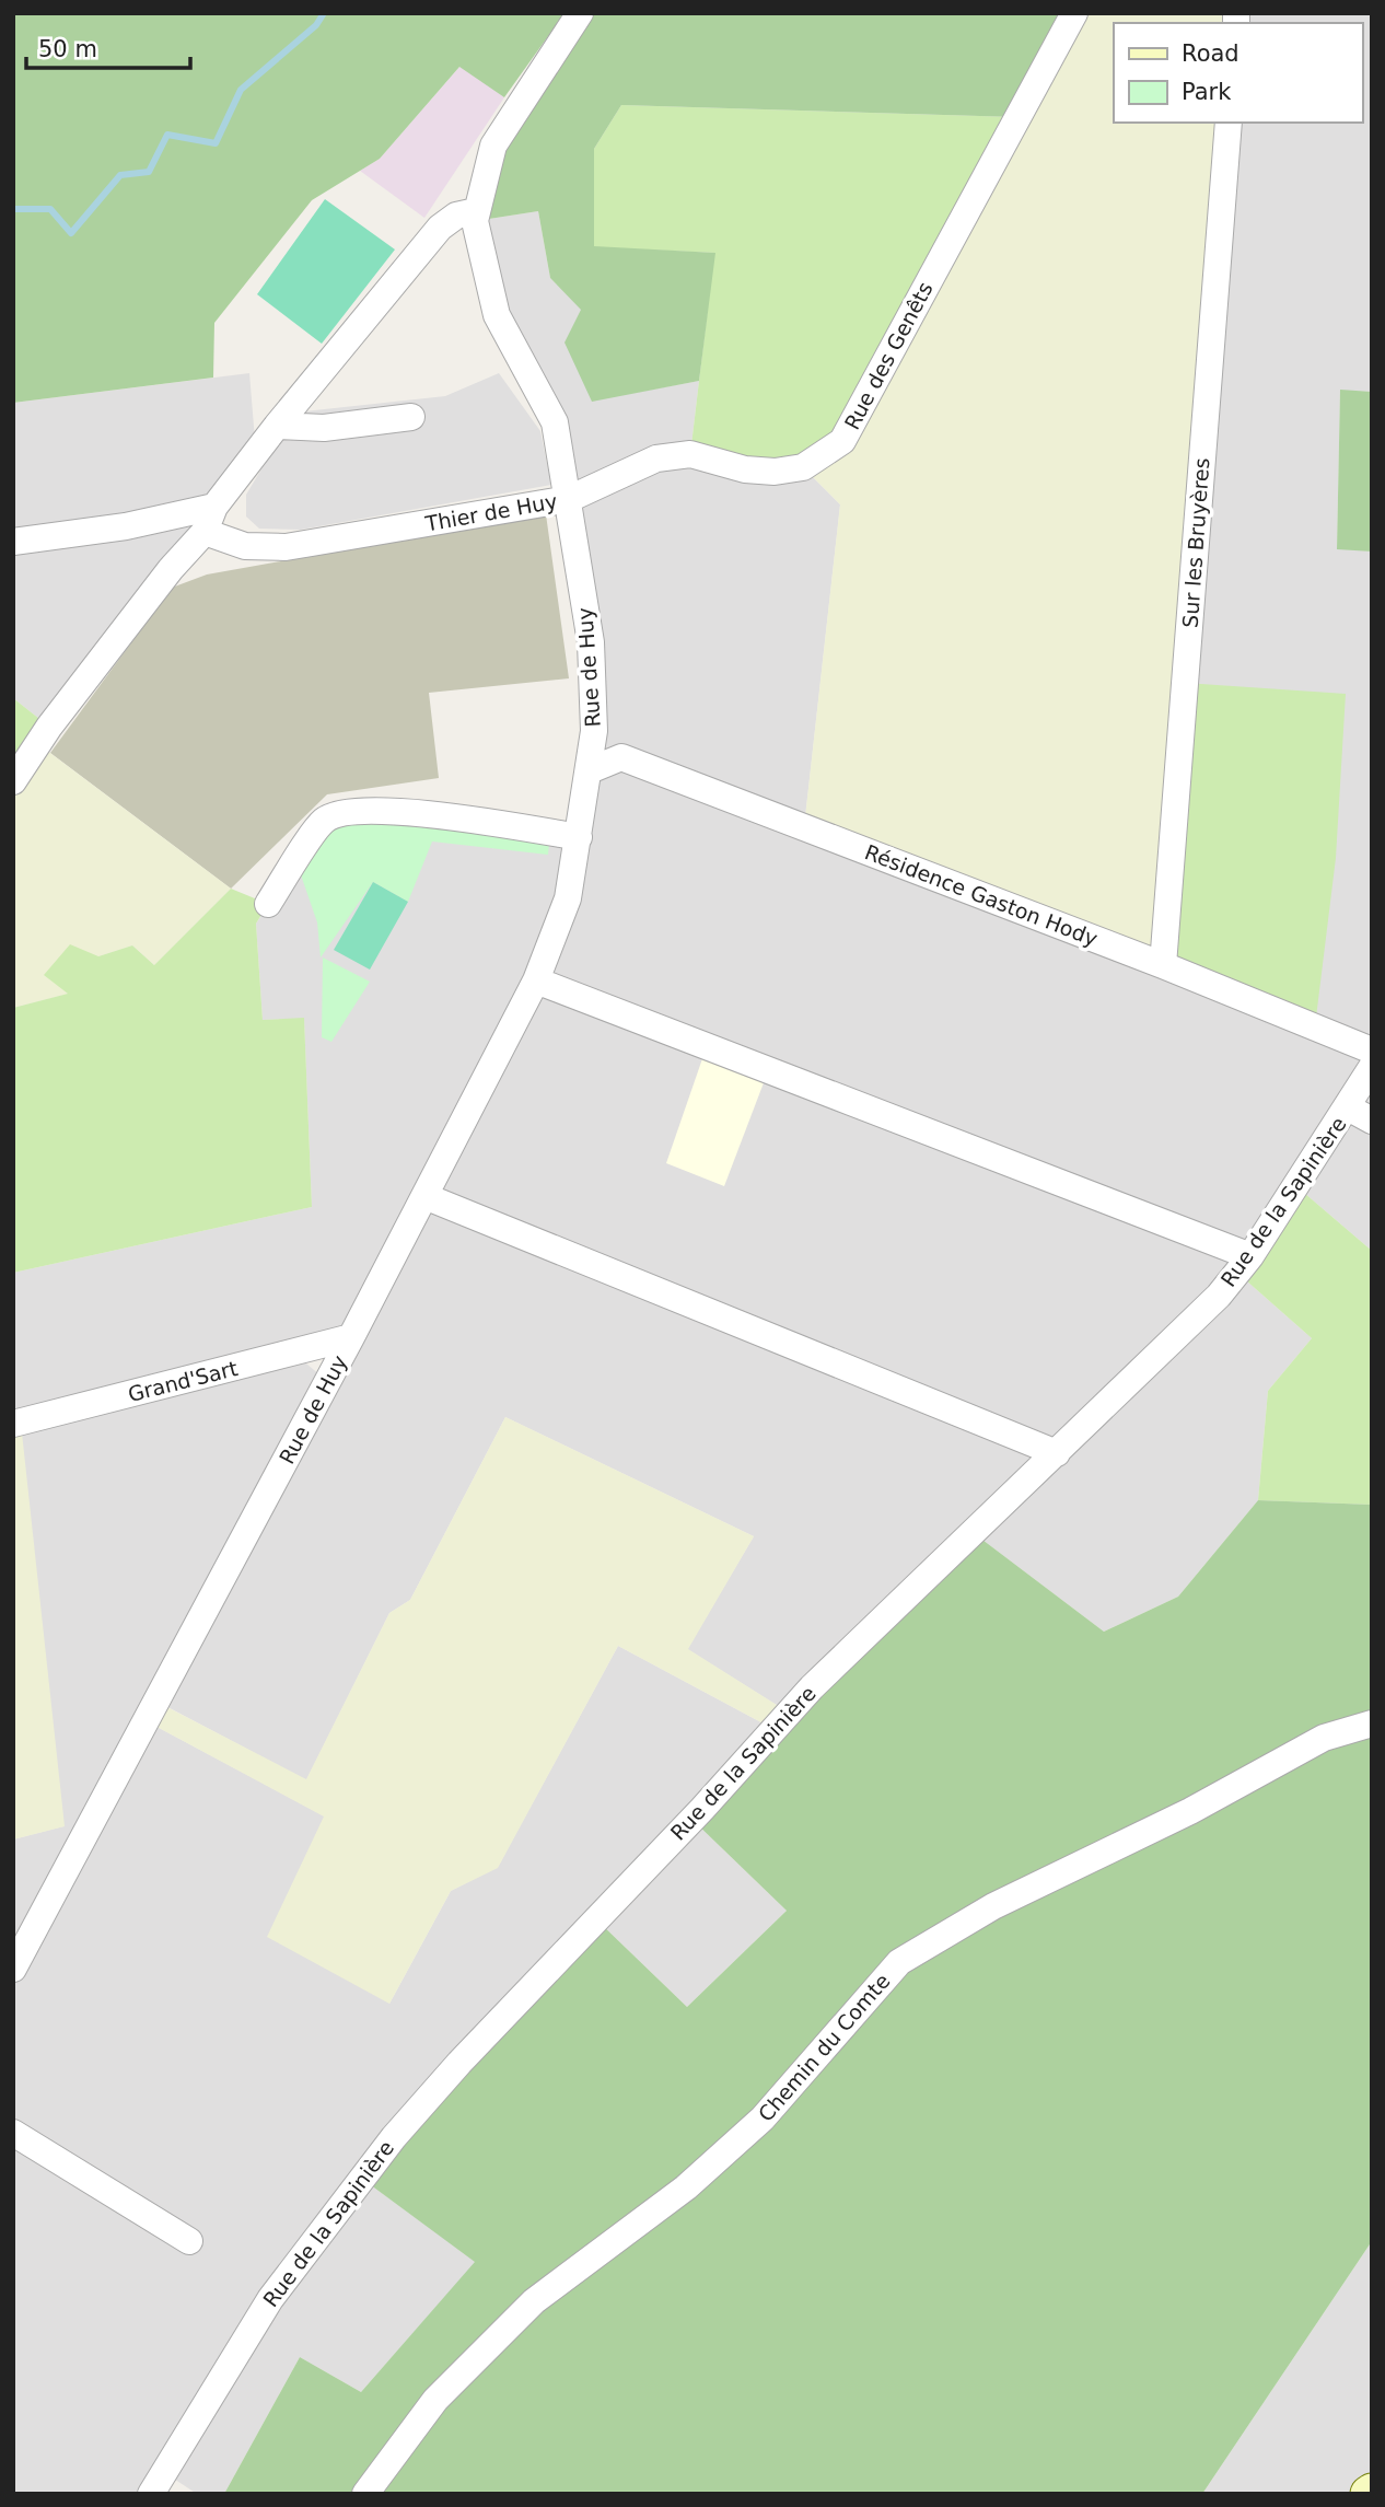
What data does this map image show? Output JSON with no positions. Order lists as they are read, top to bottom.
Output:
{
  "streets": {
    "street": [
      "Rue des Genêts",
      "Thier de Huy",
      "Sur les Bruyères",
      "Rue de Huy",
      "Résidence Gaston Hody",
      "Rue de la Sapinière",
      "Grand'Sart",
      "Chemin du Comte"
    ]
  },
  "crossings": [
    ["Rue des Genêts", "Thier de Huy"],
    ["Rue des Genêts", "Rue de Huy"],
    ["Thier de Huy", "Rue de Huy"],
    ["Sur les Bruyères", "Résidence Gaston Hody"],
    ["Rue de Huy", "Résidence Gaston Hody"],
    ["Rue de Huy", "Grand'Sart"]
  ],
  "legend": ["Road", "Park"],
  "scale_bar": "50 m"
}
